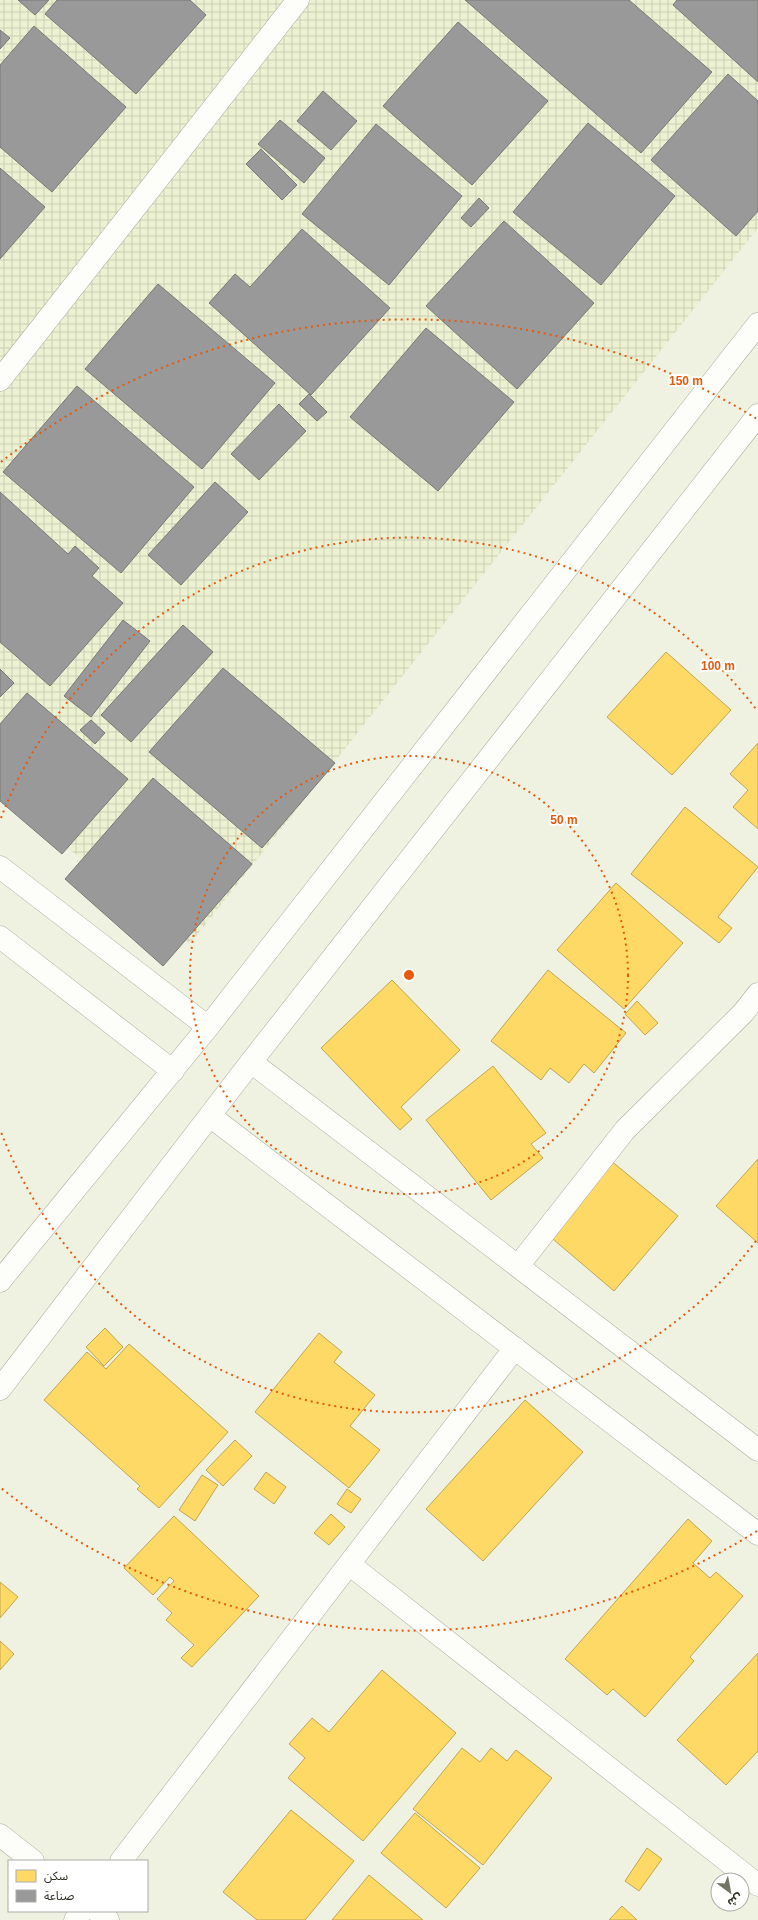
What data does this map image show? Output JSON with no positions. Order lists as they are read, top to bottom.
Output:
{
  "legend": ["سكن", "صناعة"],
  "north": "bottom right",
  "rings": ["150 m", "100 m", "50 m"]
}
